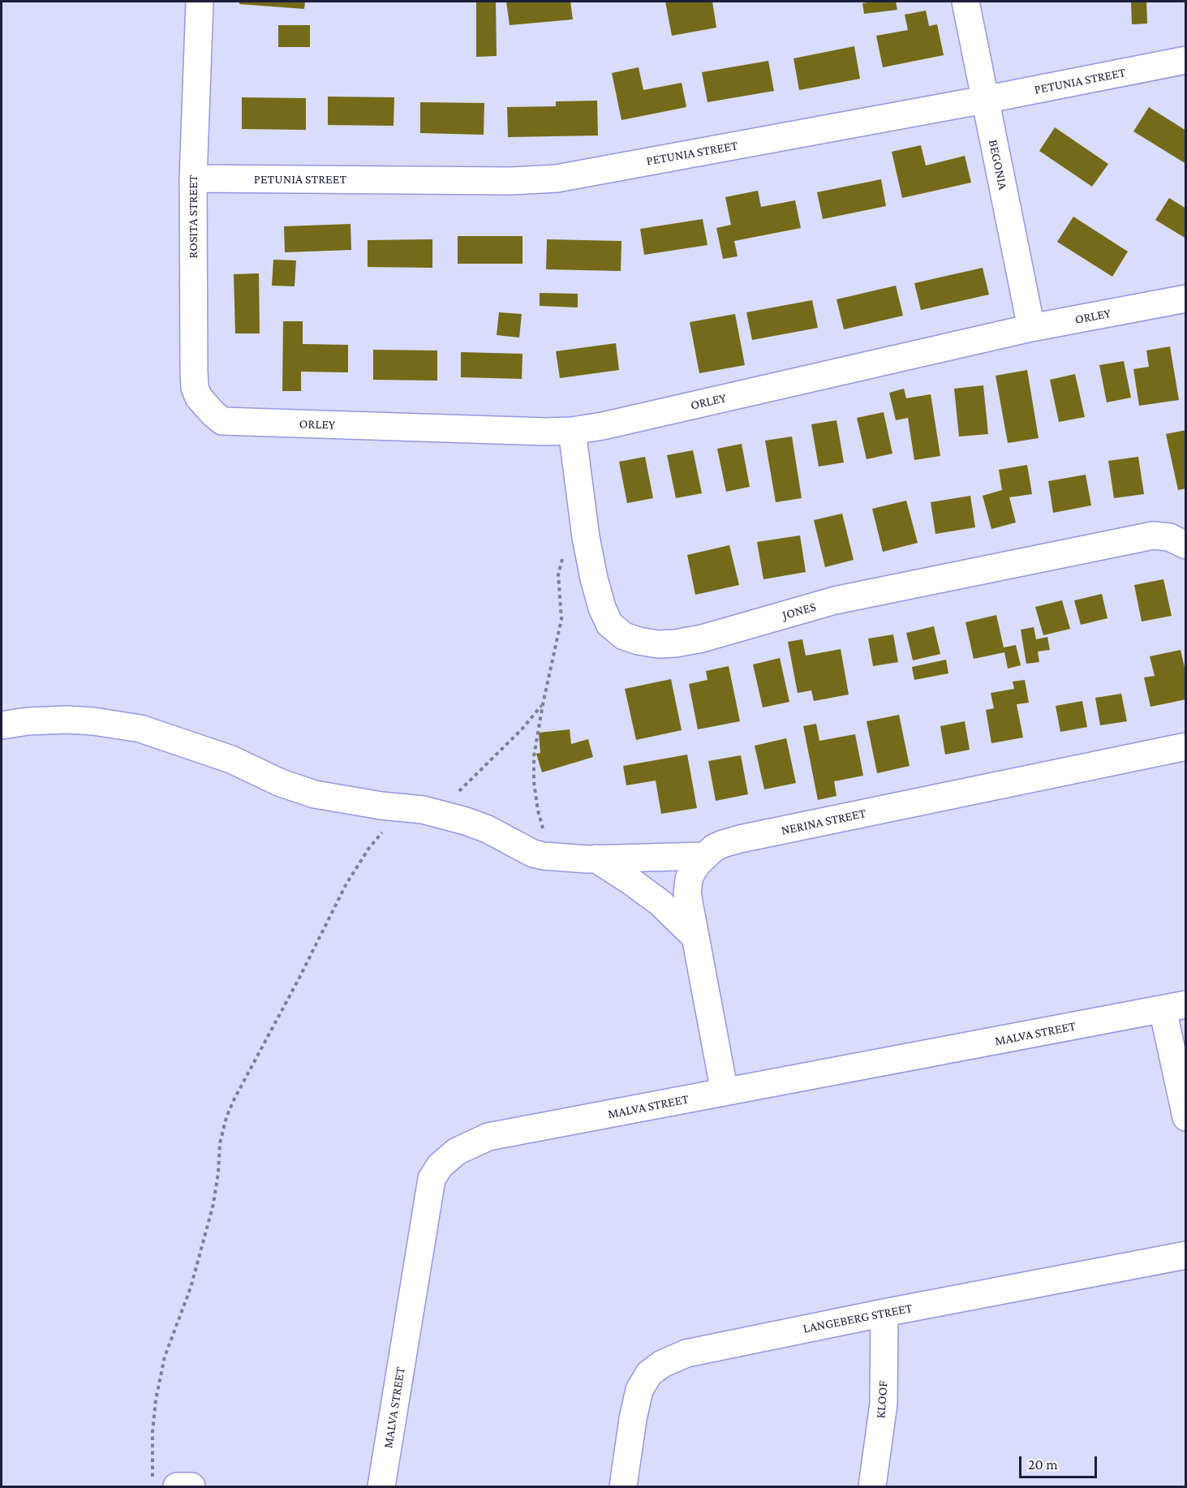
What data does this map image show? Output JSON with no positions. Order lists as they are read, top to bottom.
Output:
{
  "streets": {
    "street": [
      "PETUNIA STREET",
      "BEGONIA",
      "ROSITA STREET",
      "ORLEY",
      "JONES",
      "NERINA STREET",
      "MALVA STREET",
      "LANGEBERG STREET",
      "KLOOF"
    ]
  },
  "crossings": [
    ["PETUNIA STREET", "BEGONIA"],
    ["PETUNIA STREET", "ROSITA STREET"],
    ["BEGONIA", "ORLEY"],
    ["ROSITA STREET", "ORLEY"],
    ["ORLEY", "JONES"],
    ["NERINA STREET", "MALVA STREET"],
    ["LANGEBERG STREET", "KLOOF"]
  ],
  "scale_bar": "20 m"
}
